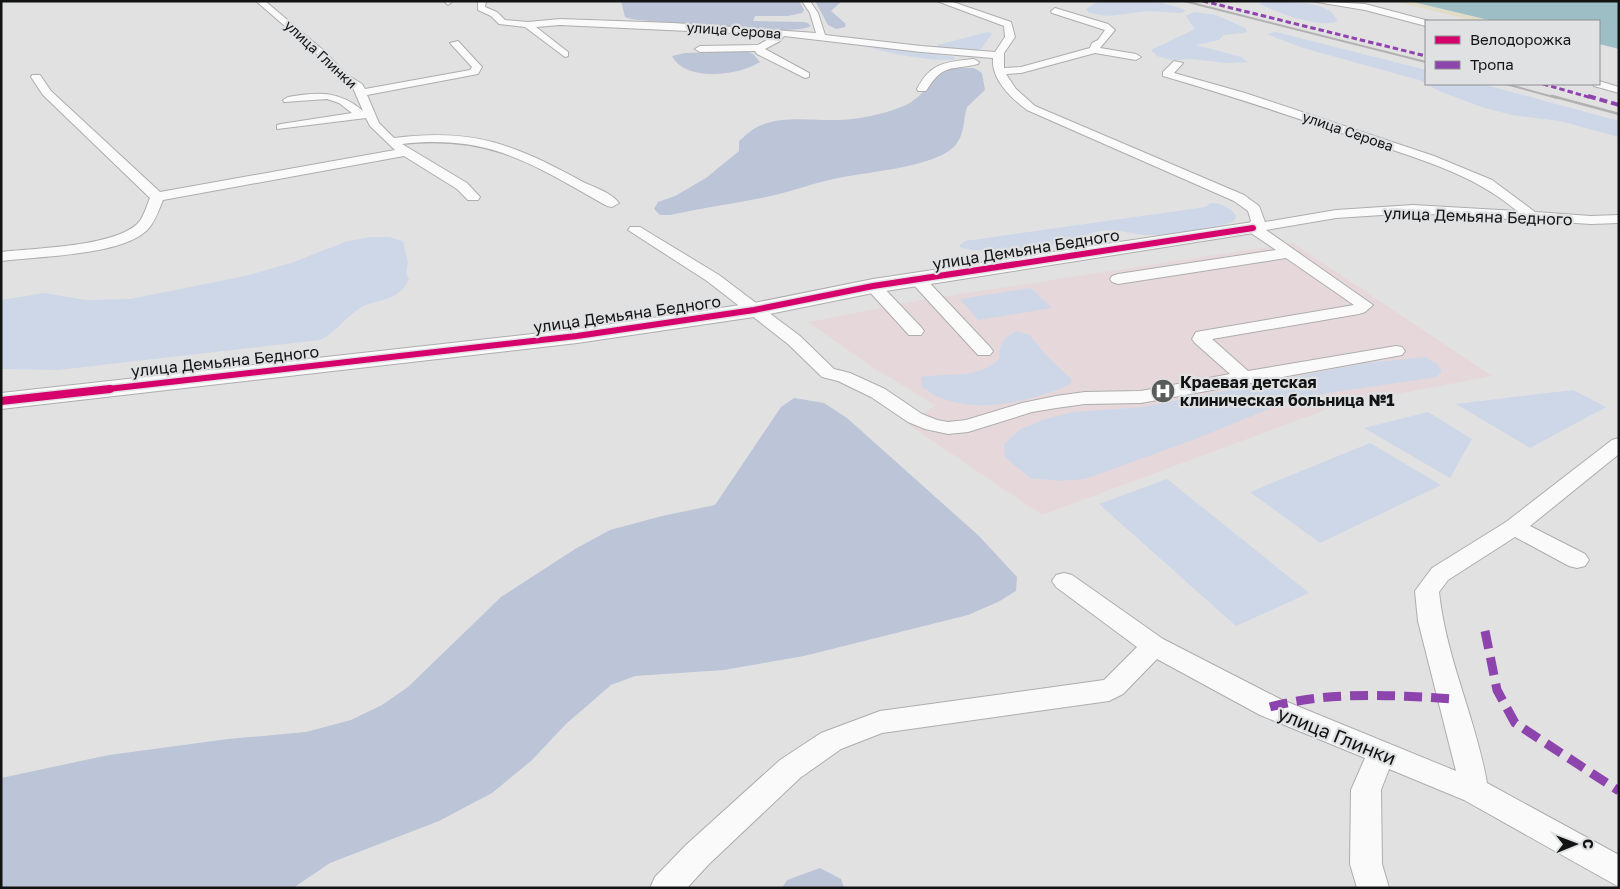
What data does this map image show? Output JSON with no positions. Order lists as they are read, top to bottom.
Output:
{
  "streets": {
    "street": ["улица Демьяна Бедного"],
    "lane": ["улица Серова", "улица Глинки"]
  },
  "crossings": [
    ["улица Серова", "улица Демьяна Бедного"]
  ],
  "places": {
    "hospital": ["Краевая детская клиническая больница №1"]
  },
  "legend": ["Велодорожка", "Тропа"],
  "north": "right"
}
